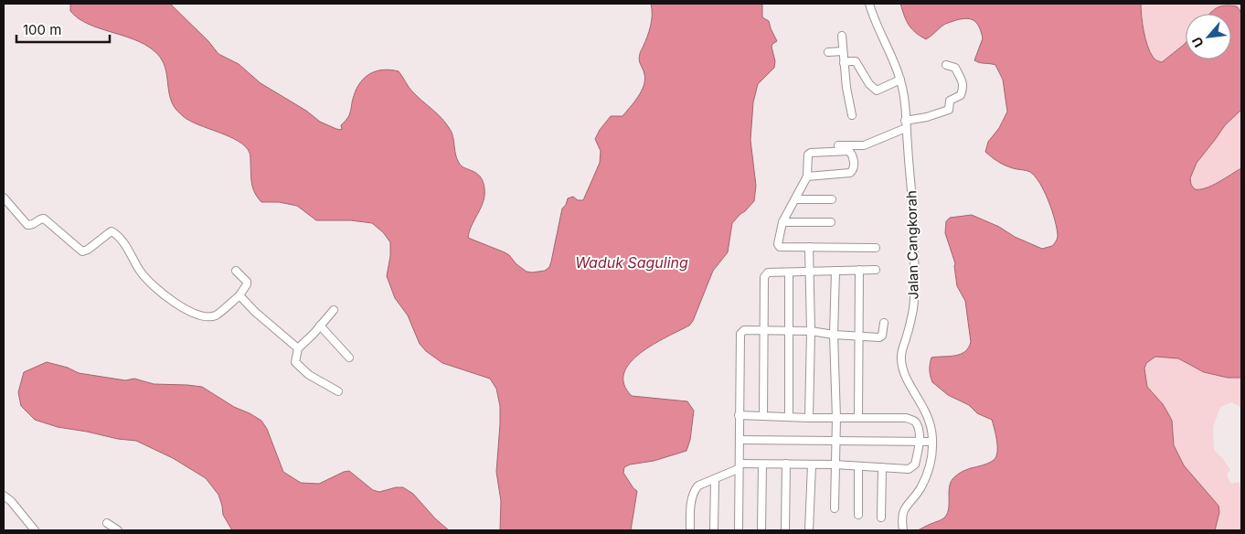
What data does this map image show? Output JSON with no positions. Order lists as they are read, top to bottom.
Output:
{
  "streets": {
    "street": ["Jalan Cangkorah"]
  },
  "water": ["Waduk Saguling"],
  "scale_bar": "100 m",
  "north": "bottom left"
}
